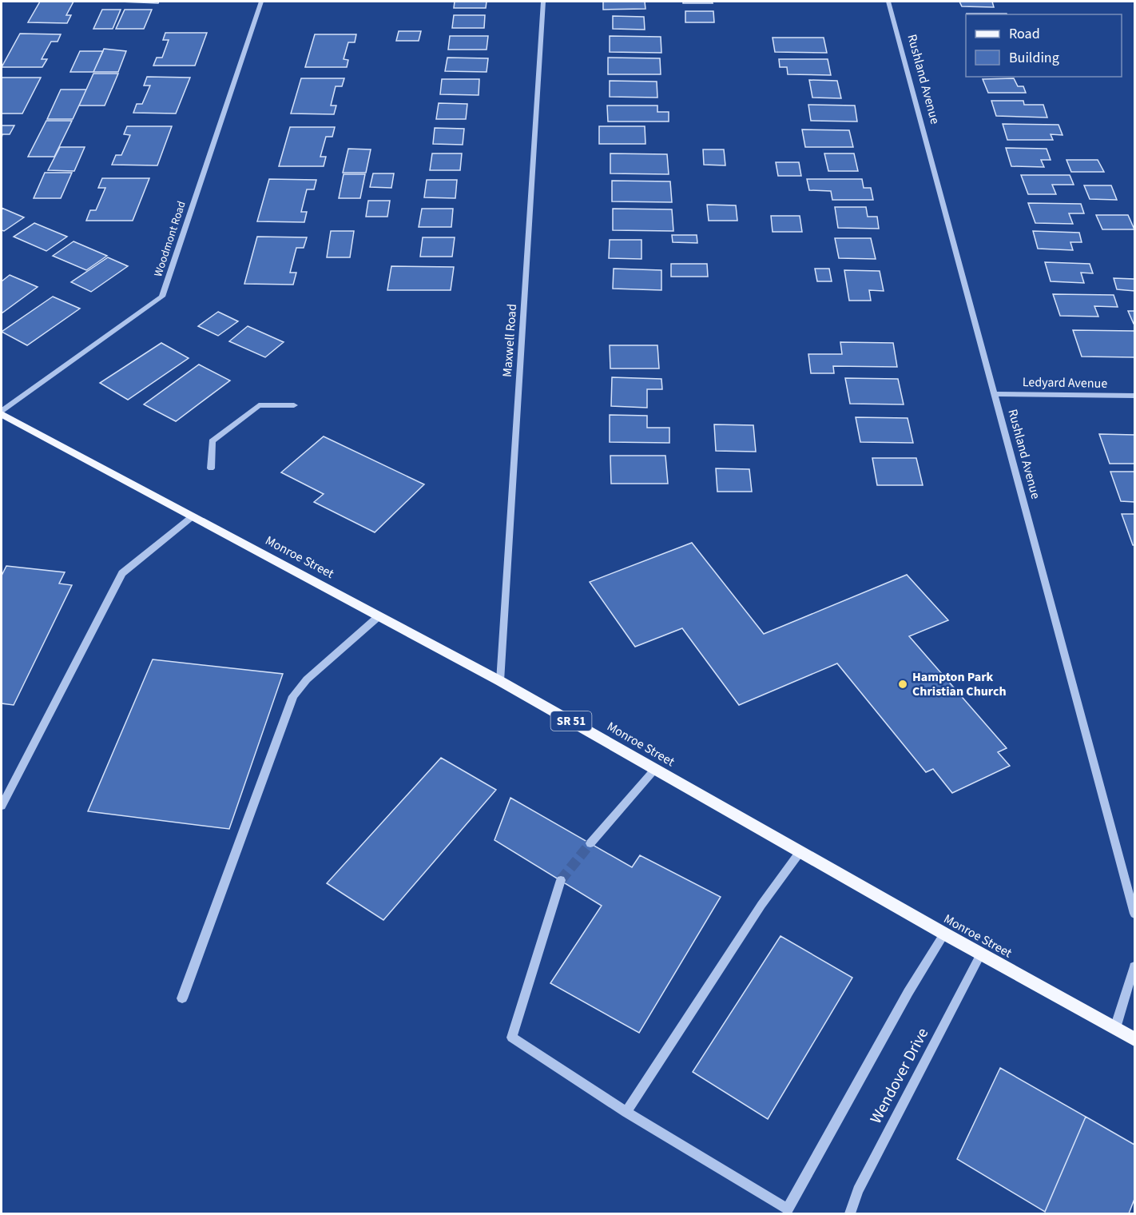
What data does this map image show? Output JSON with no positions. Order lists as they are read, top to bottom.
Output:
{
  "streets": {
    "main road": ["Monroe Street", "SR 51"],
    "street": [
      "Rushland Avenue",
      "Woodmont Road",
      "Maxwell Road",
      "Ledyard Avenue",
      "Wendover Drive"
    ]
  },
  "crossings": [
    ["Rushland Avenue", "Ledyard Avenue"],
    ["Woodmont Road", "Monroe Street"],
    ["Maxwell Road", "Monroe Street"],
    ["Monroe Street", "Wendover Drive"]
  ],
  "places": ["Hampton Park Christian Church"],
  "legend": ["Road", "Building"]
}
